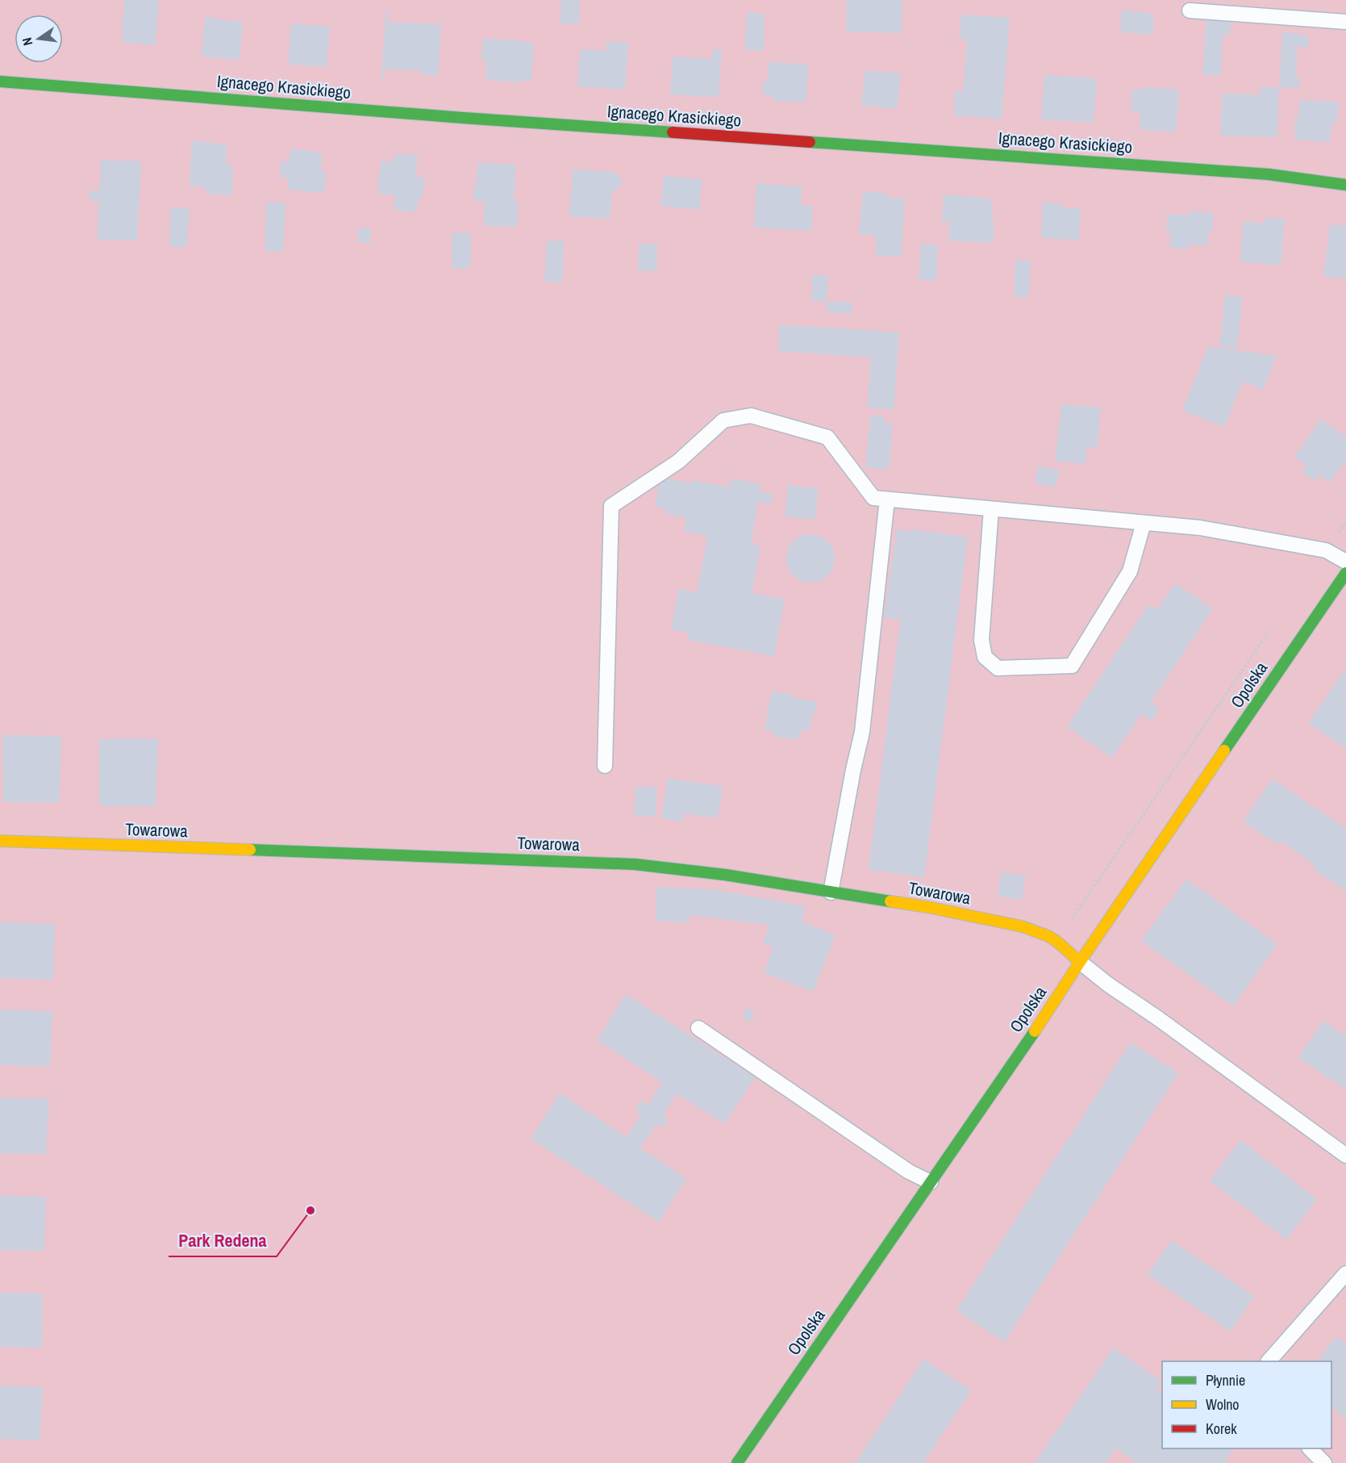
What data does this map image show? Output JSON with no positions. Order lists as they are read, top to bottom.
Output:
{
  "streets": {
    "street": ["Ignacego Krasickiego", "Opolska", "Towarowa"]
  },
  "crossings": [
    ["Opolska", "Towarowa"]
  ],
  "places": ["Park Redena"],
  "legend": ["Płynnie", "Wolno", "Korek"],
  "north": "left"
}
